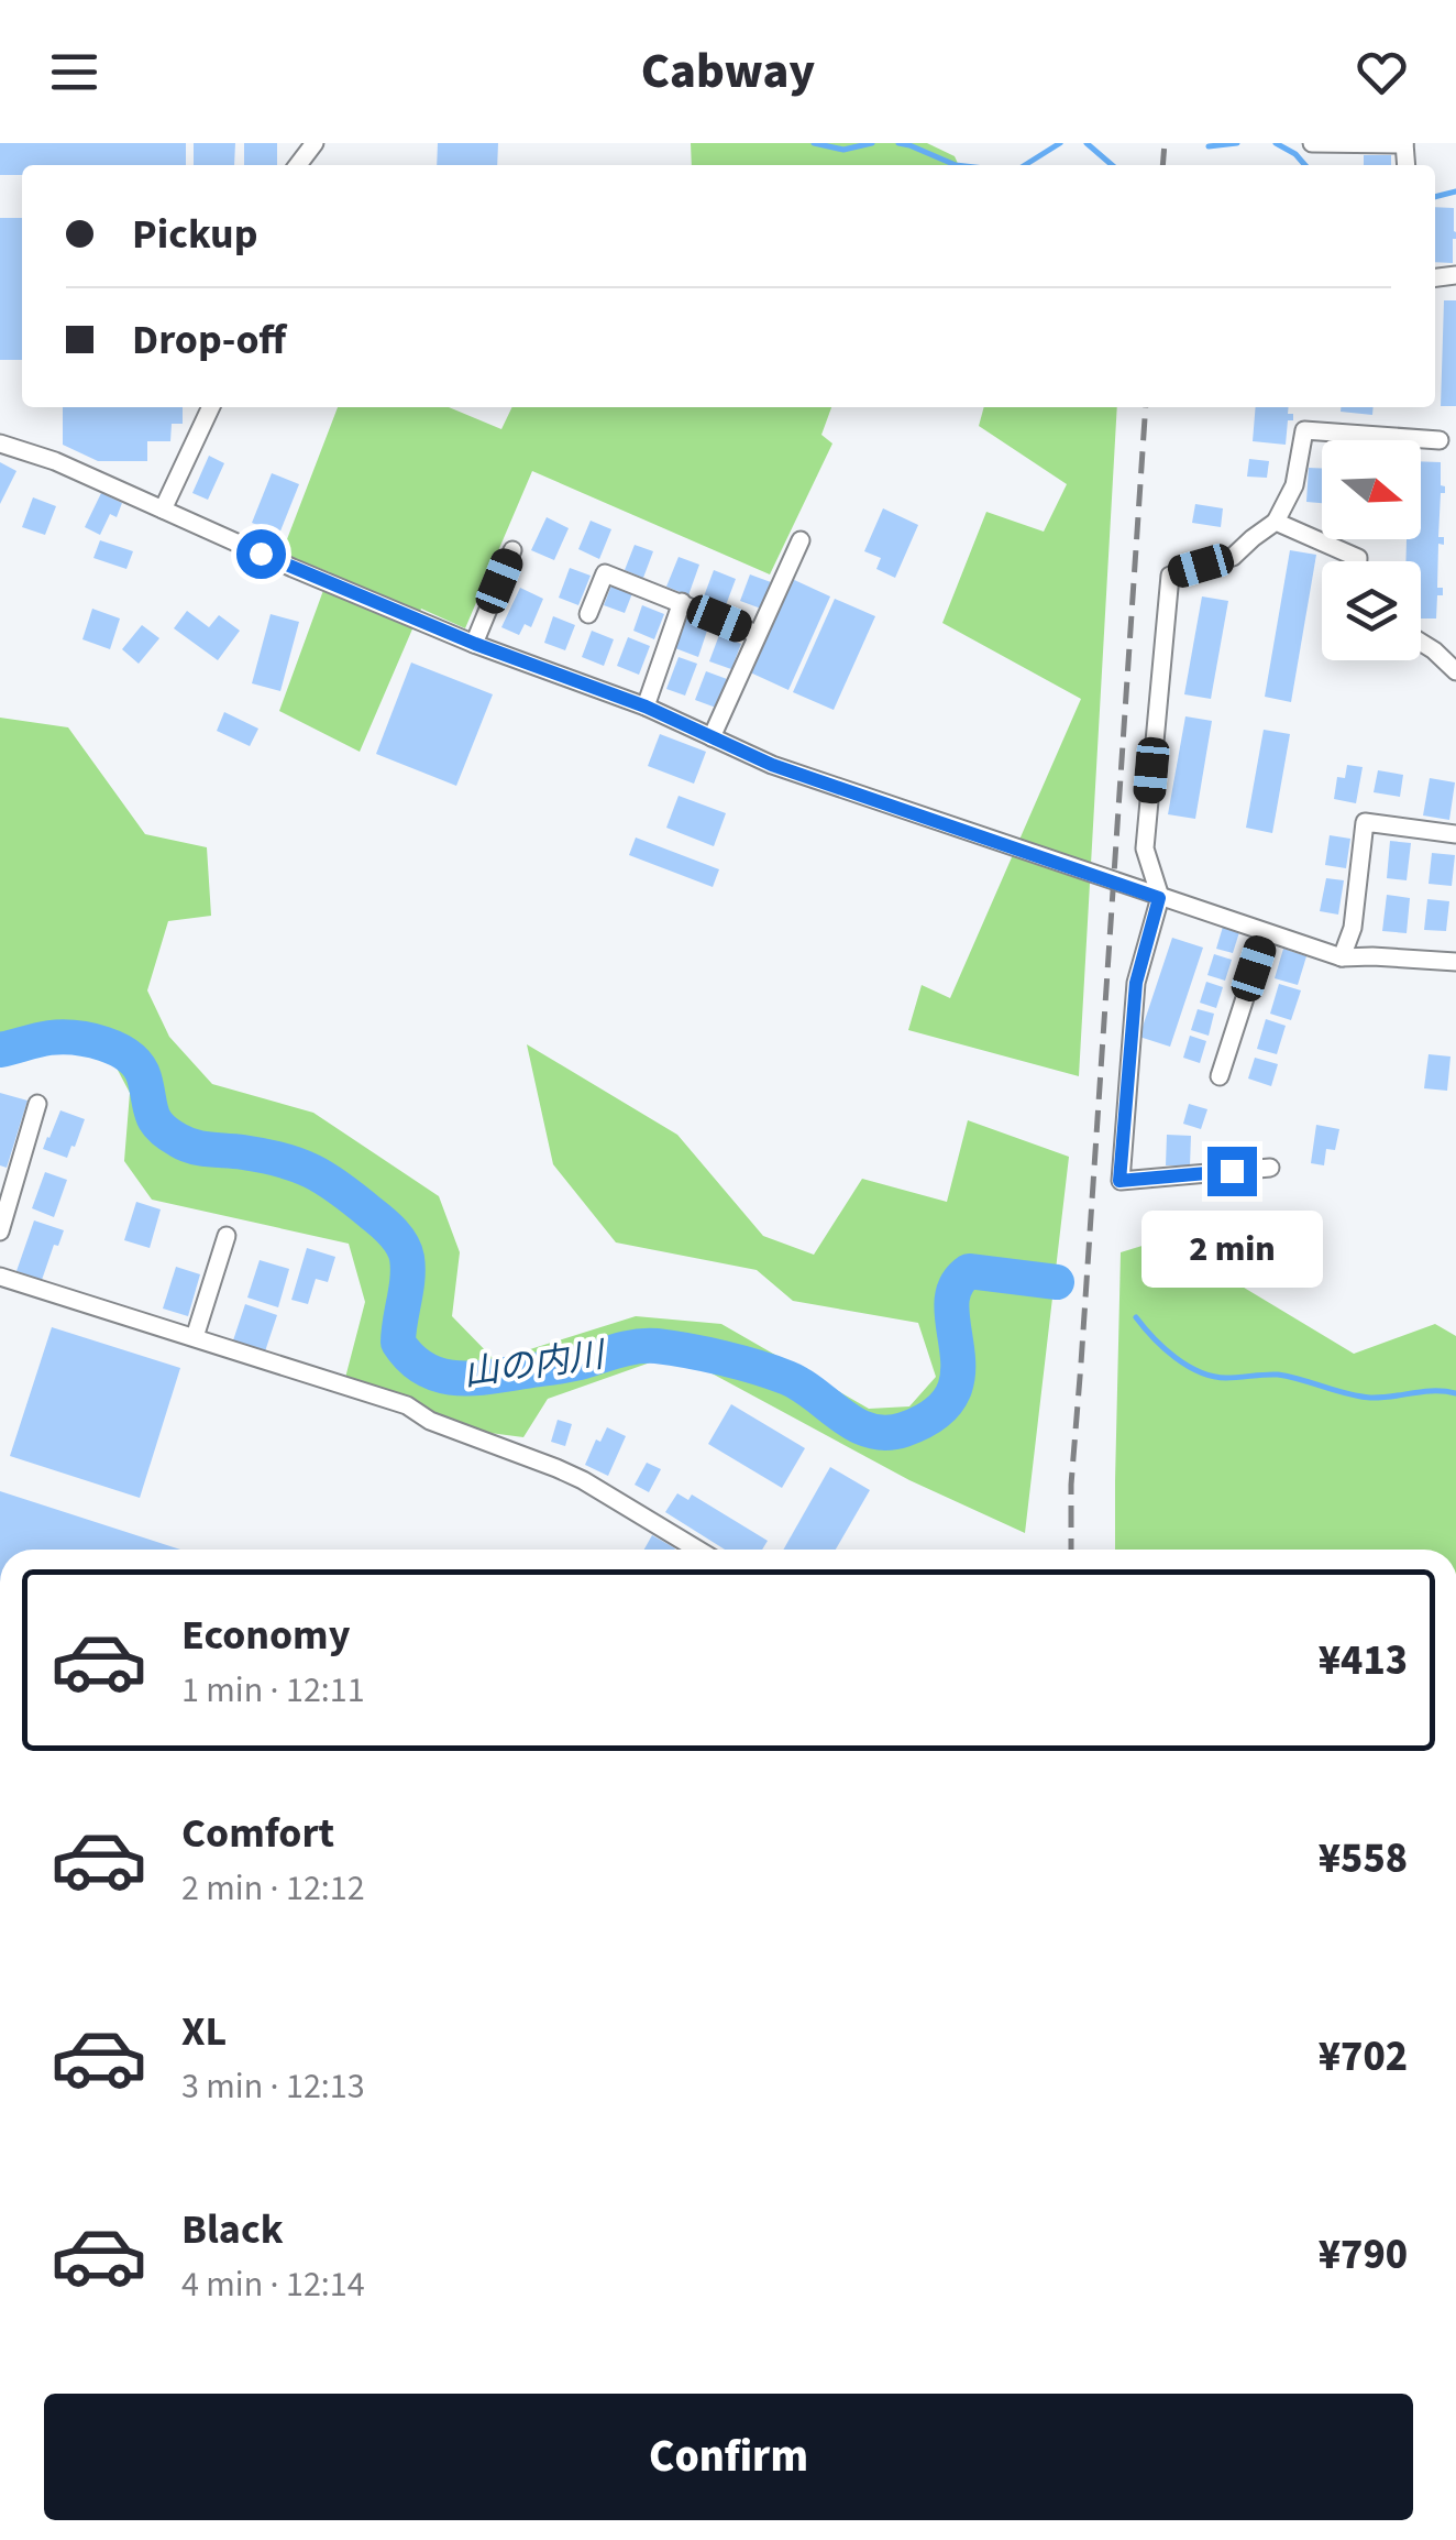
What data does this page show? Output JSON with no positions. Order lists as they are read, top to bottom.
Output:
{
  "water": ["山の内川"],
  "north": "right",
  "page": {
    "header": "Cabway",
    "banner": ["Pickup", "Drop-off"],
    "bubble": "2 min",
    "list": [
      {
        "name": "Economy",
        "note": "1 min · 12:11",
        "value": "¥413"
      },
      {
        "name": "Comfort",
        "note": "2 min · 12:12",
        "value": "¥558"
      },
      {
        "name": "XL",
        "note": "3 min · 12:13",
        "value": "¥702"
      },
      {
        "name": "Black",
        "note": "4 min · 12:14",
        "value": "¥790"
      }
    ],
    "buttons": "Confirm"
  }
}
